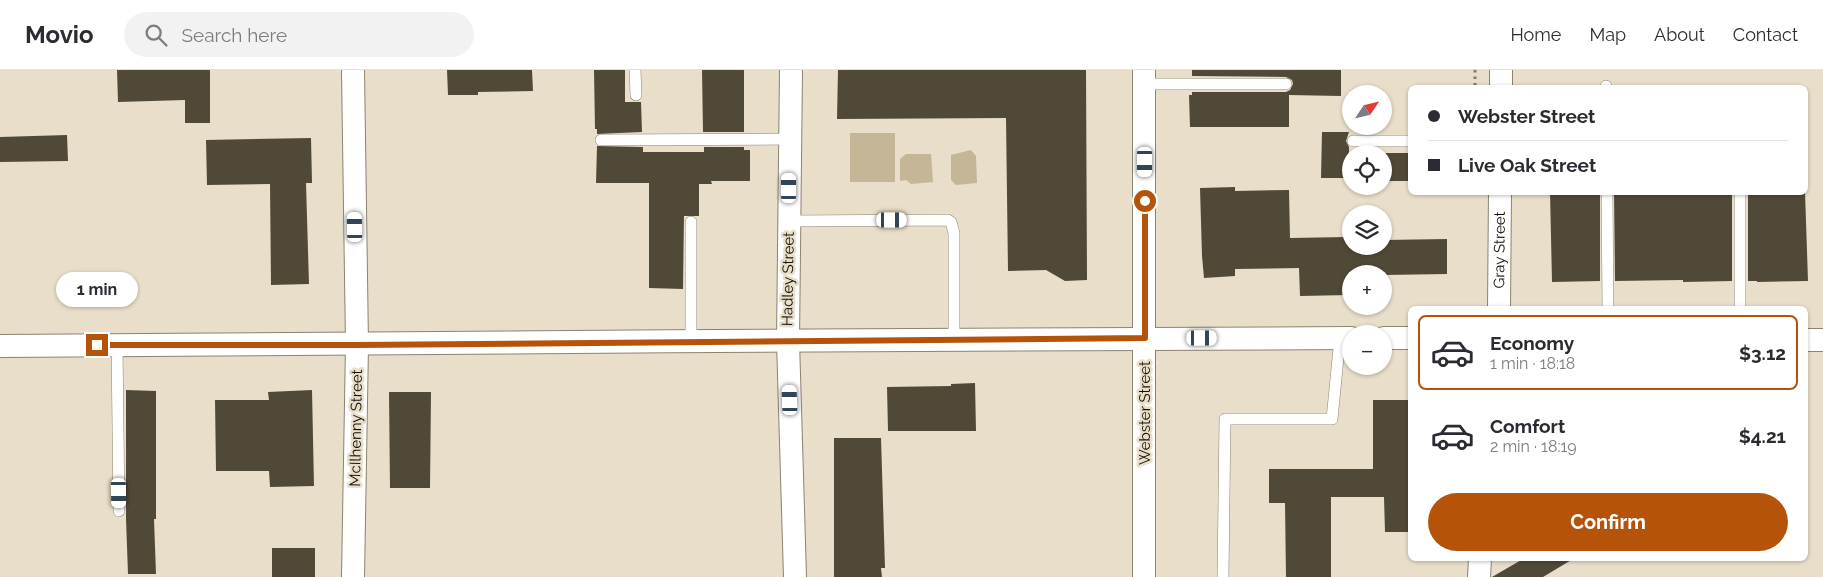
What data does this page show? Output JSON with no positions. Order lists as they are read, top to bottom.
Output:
{
  "streets": {
    "street": [
      "Gray Street",
      "Hadley Street",
      "Webster Street",
      "McIlhenny Street"
    ]
  },
  "north": "top right",
  "page": {
    "header": "Movio",
    "search": "Search here",
    "nav": [
      "Home",
      "Map",
      "About",
      "Contact"
    ],
    "map_buttons": ["+", "−"],
    "banner": ["Webster Street", "Live Oak Street"],
    "bubble": "1 min",
    "list": [
      {
        "name": "Economy",
        "note": "1 min · 18:18",
        "value": "$3.12"
      },
      {
        "name": "Comfort",
        "note": "2 min · 18:19",
        "value": "$4.21"
      }
    ],
    "buttons": "Confirm"
  }
}
